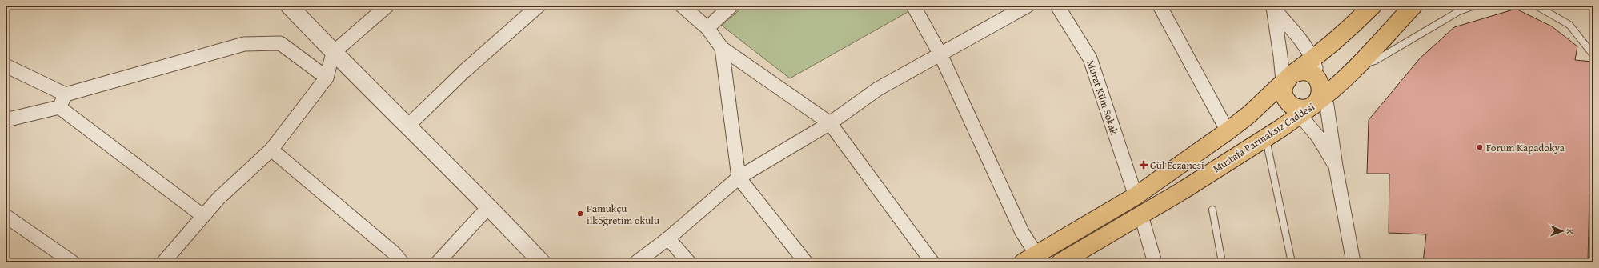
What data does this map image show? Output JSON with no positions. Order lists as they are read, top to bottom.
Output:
{
  "streets": {
    "main road": ["Mustafa Parmaksız Caddesi"],
    "street": ["Murat Küm Sokak"]
  },
  "crossings": [
    ["Murat Küm Sokak", "Mustafa Parmaksız Caddesi"]
  ],
  "places": {
    "other": ["Forum Kapadokya", "Pamukçu ilköğretim okulu"],
    "health": ["Gül Eczanesi"]
  },
  "north": "right"
}
